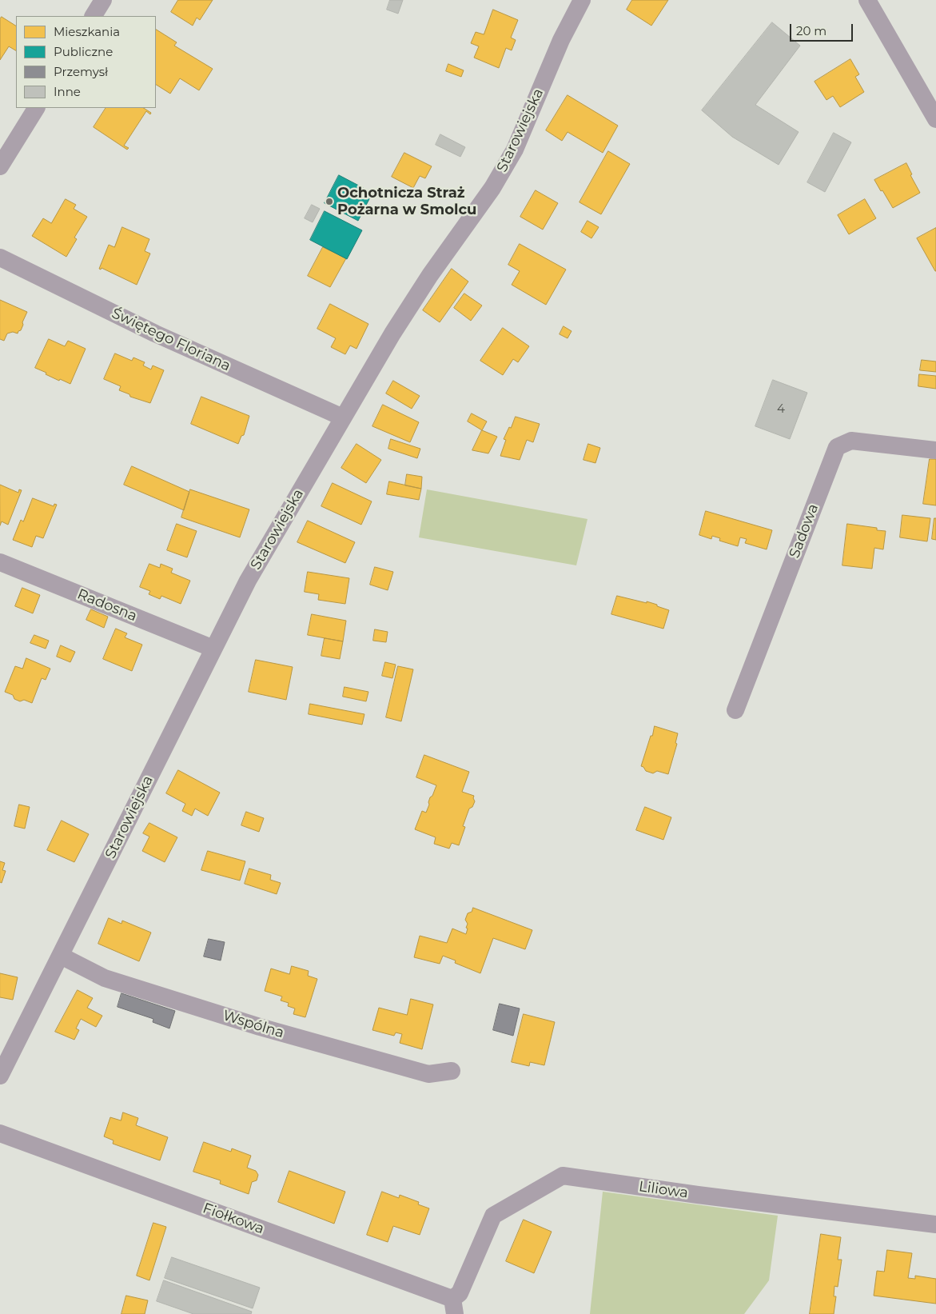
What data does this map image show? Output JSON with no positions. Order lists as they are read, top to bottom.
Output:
{
  "streets": {
    "street": [
      "Starowiejska",
      "Świętego Floriana",
      "Sadowa",
      "Radosna",
      "Wspólna",
      "Liliowa",
      "Fiołkowa"
    ]
  },
  "crossings": [
    ["Starowiejska", "Świętego Floriana"],
    ["Starowiejska", "Radosna"],
    ["Starowiejska", "Wspólna"],
    ["Liliowa", "Fiołkowa"]
  ],
  "places": ["Ochotnicza Straż Pożarna w Smolcu"],
  "house_numbers": ["4"],
  "legend": [
    "Mieszkania",
    "Publiczne",
    "Przemysł",
    "Inne"
  ],
  "scale_bar": "20 m"
}
